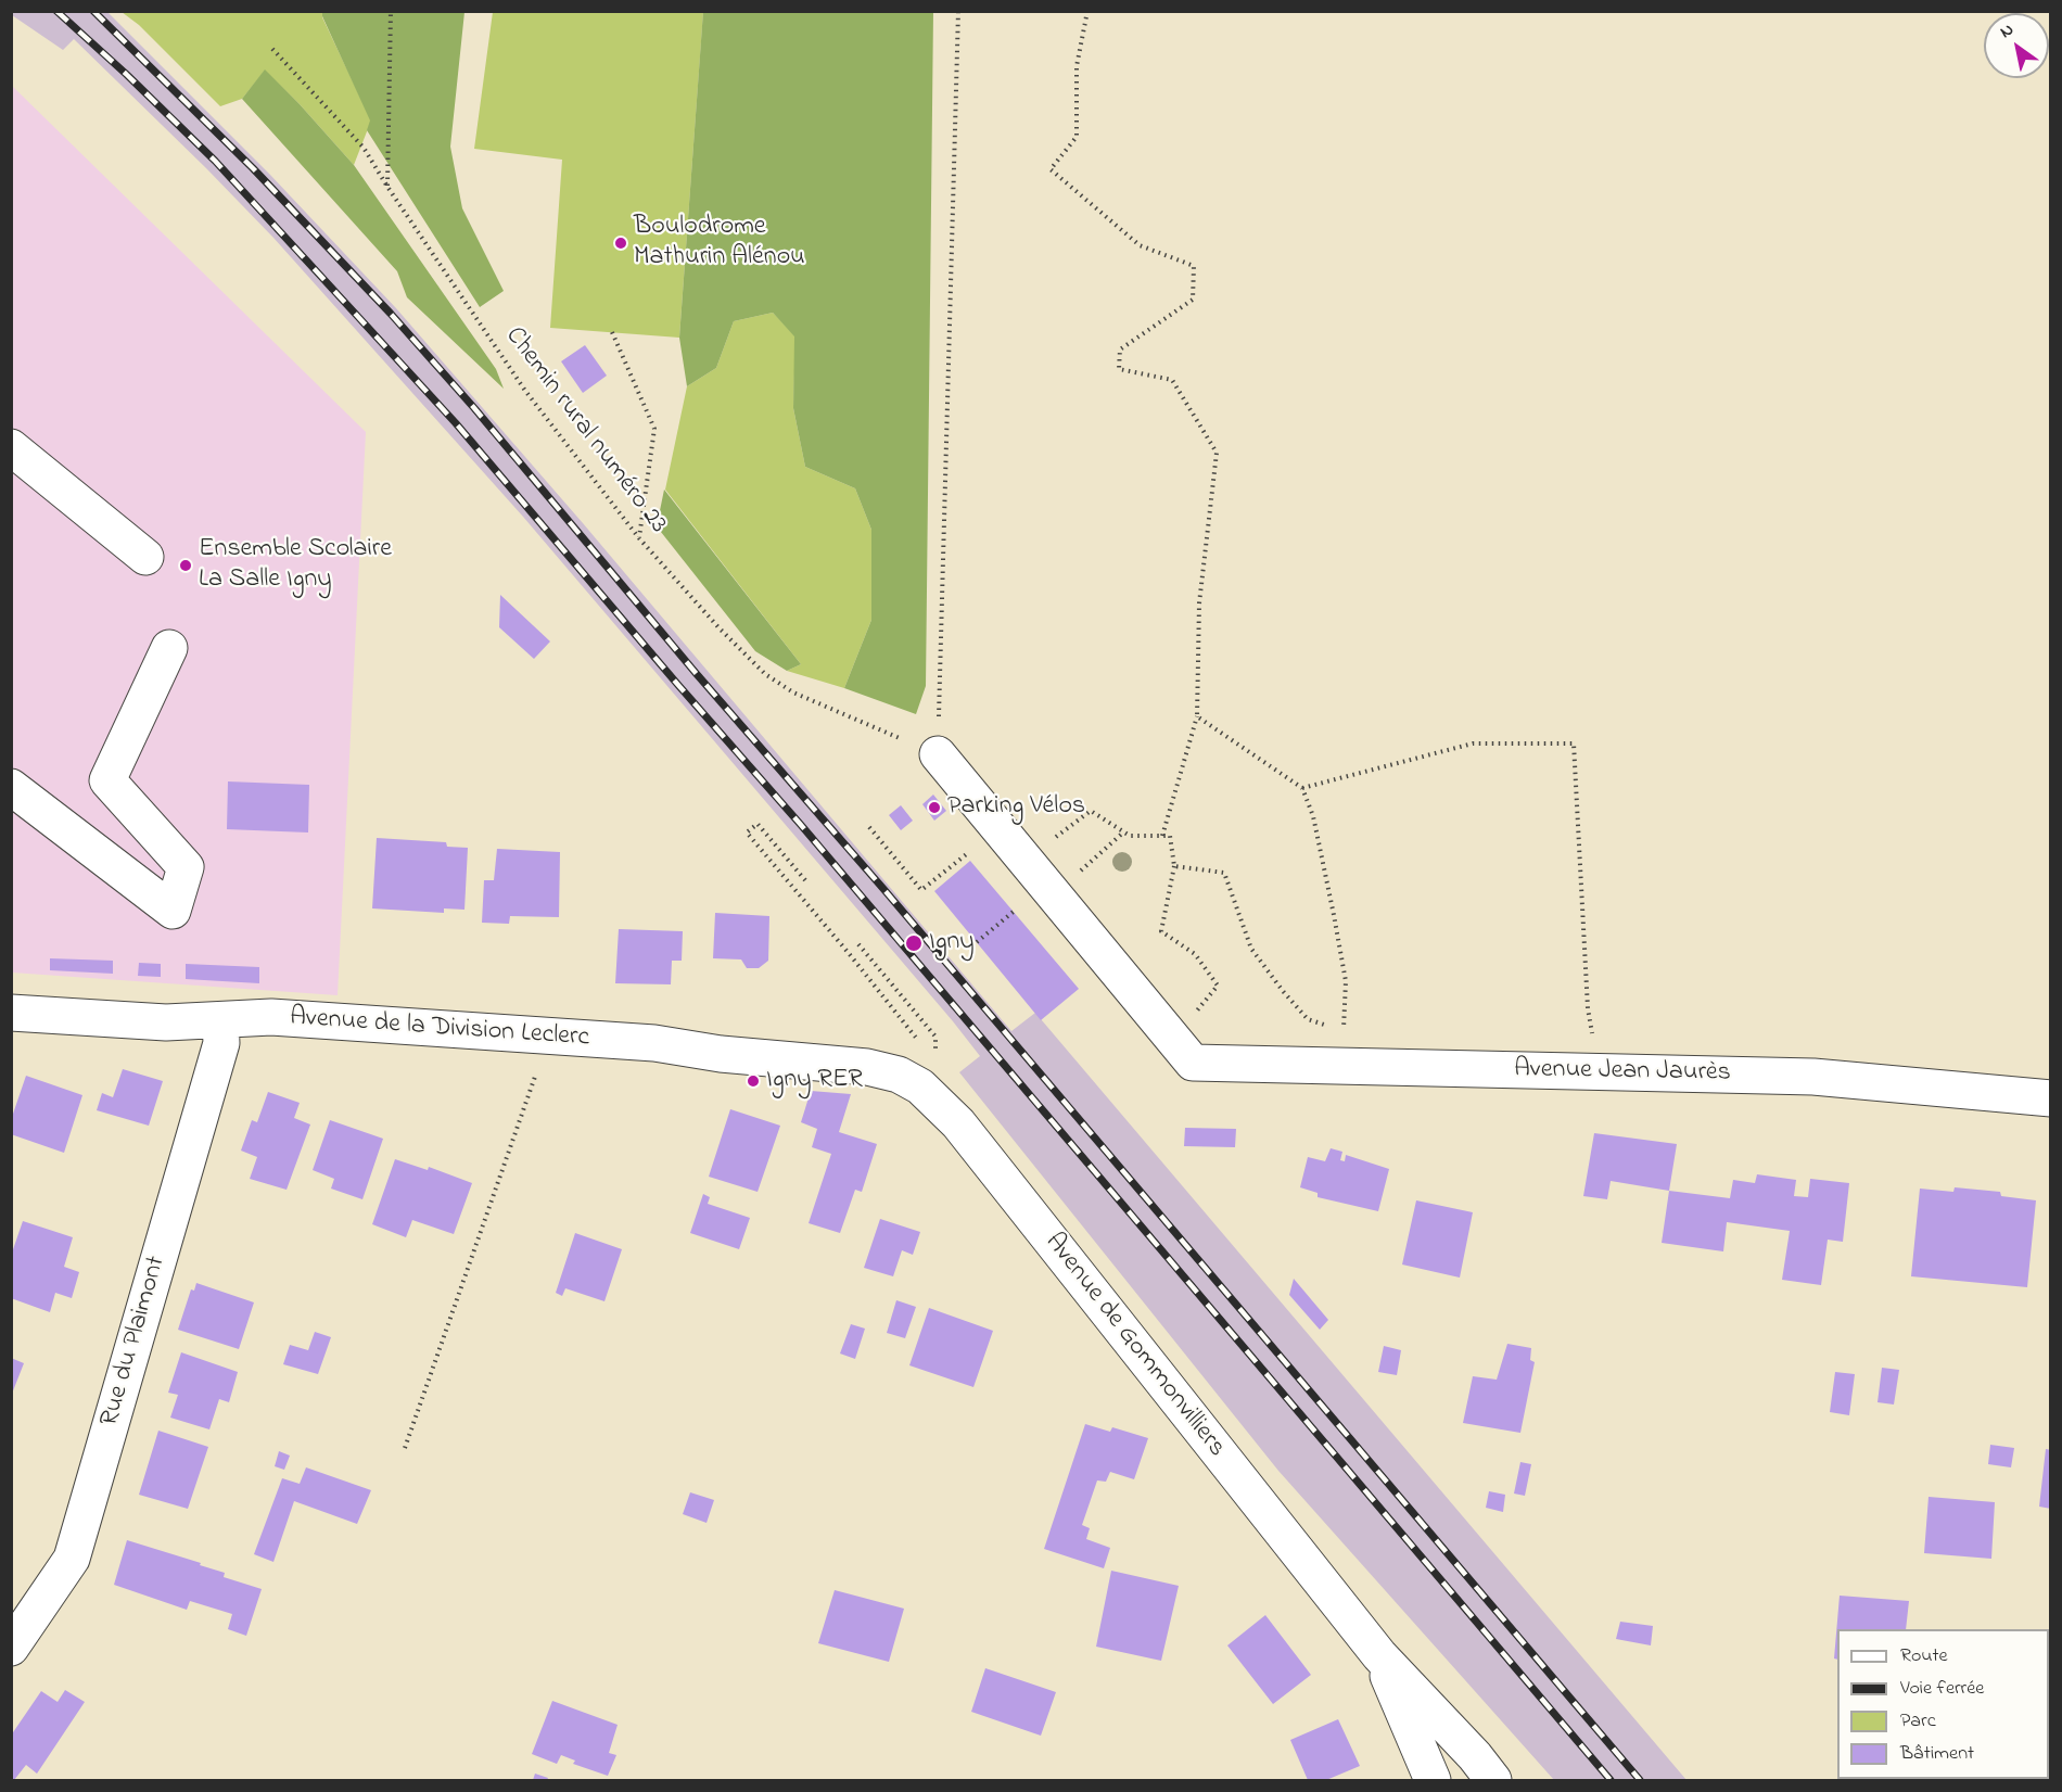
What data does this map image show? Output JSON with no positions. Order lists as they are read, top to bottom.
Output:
{
  "streets": {
    "street": [
      "Avenue de la Division Leclerc",
      "Avenue Jean Jaurès",
      "Rue du Plaimont",
      "Avenue de Gommonvilliers"
    ],
    "path": ["Chemin rural numéro 23"]
  },
  "crossings": [
    ["Avenue de la Division Leclerc", "Rue du Plaimont"],
    ["Avenue de la Division Leclerc", "Avenue de Gommonvilliers"]
  ],
  "places": [
    "Boulodrome Mathurin Alénou",
    "Ensemble Scolaire La Salle Igny",
    "Parking Vélos",
    "Igny",
    "Igny RER"
  ],
  "legend": [
    "Route",
    "Voie ferrée",
    "Parc",
    "Bâtiment"
  ],
  "north": "top left"
}
